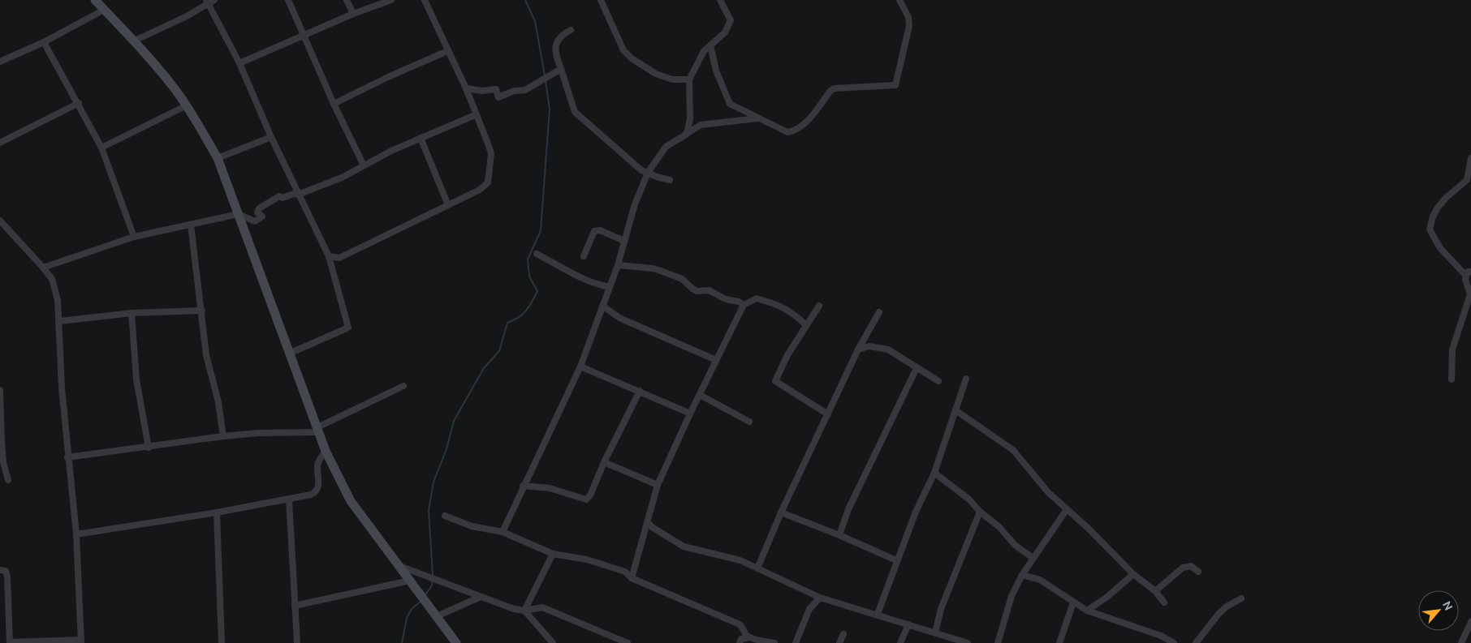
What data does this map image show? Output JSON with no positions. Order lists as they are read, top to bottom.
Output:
{
  "north": "top right"
}
